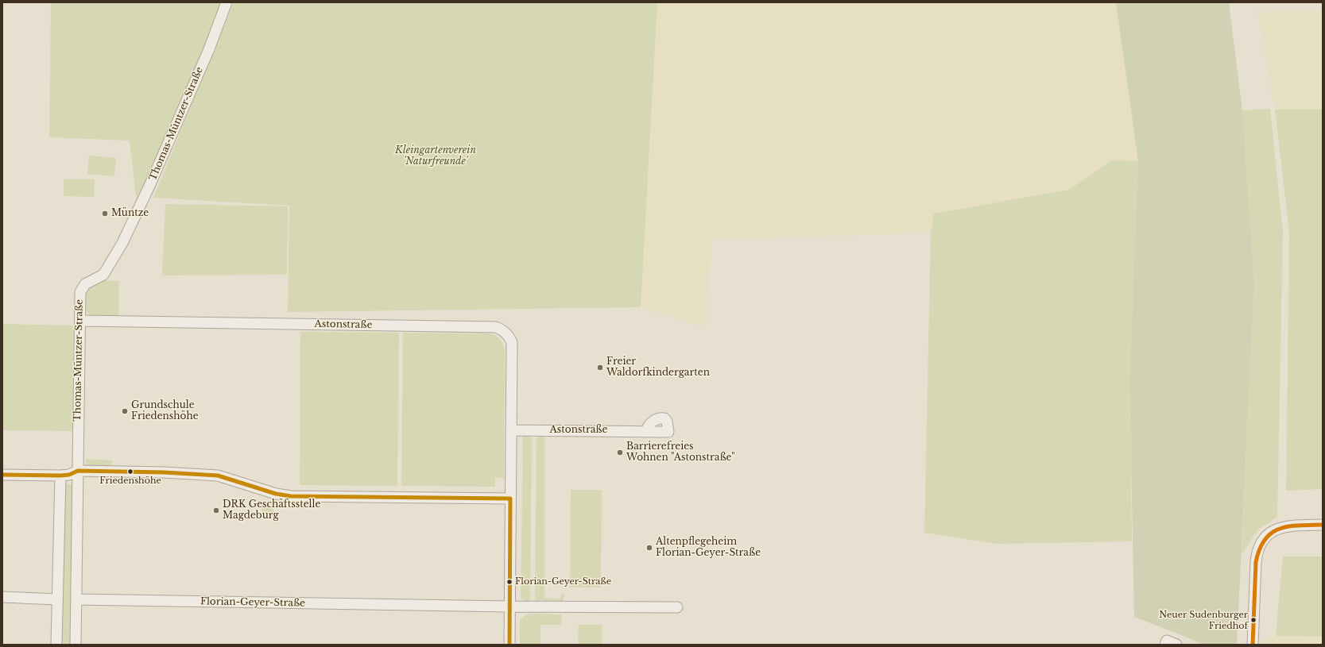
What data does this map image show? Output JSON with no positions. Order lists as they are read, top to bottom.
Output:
{
  "streets": {
    "street": ["Thomas-Müntzer-Straße", "Astonstraße", "Florian-Geyer-Straße"]
  },
  "crossings": [
    ["Thomas-Müntzer-Straße", "Astonstraße"],
    ["Thomas-Müntzer-Straße", "Florian-Geyer-Straße"],
    ["Astonstraße", "Florian-Geyer-Straße"]
  ],
  "parks": ["Kleingartenverein 'Naturfreunde'"],
  "places": [
    "Müntze",
    "Freier Waldorfkindergarten",
    "Grundschule Friedenshöhe",
    "Barrierefreies Wohnen \"Astonstraße\"",
    "Friedenshöhe",
    "DRK Geschäftsstelle Magdeburg",
    "Altenpflegeheim Florian-Geyer-Straße",
    "Florian-Geyer-Straße",
    "Neuer Sudenburger Friedhof"
  ]
}
